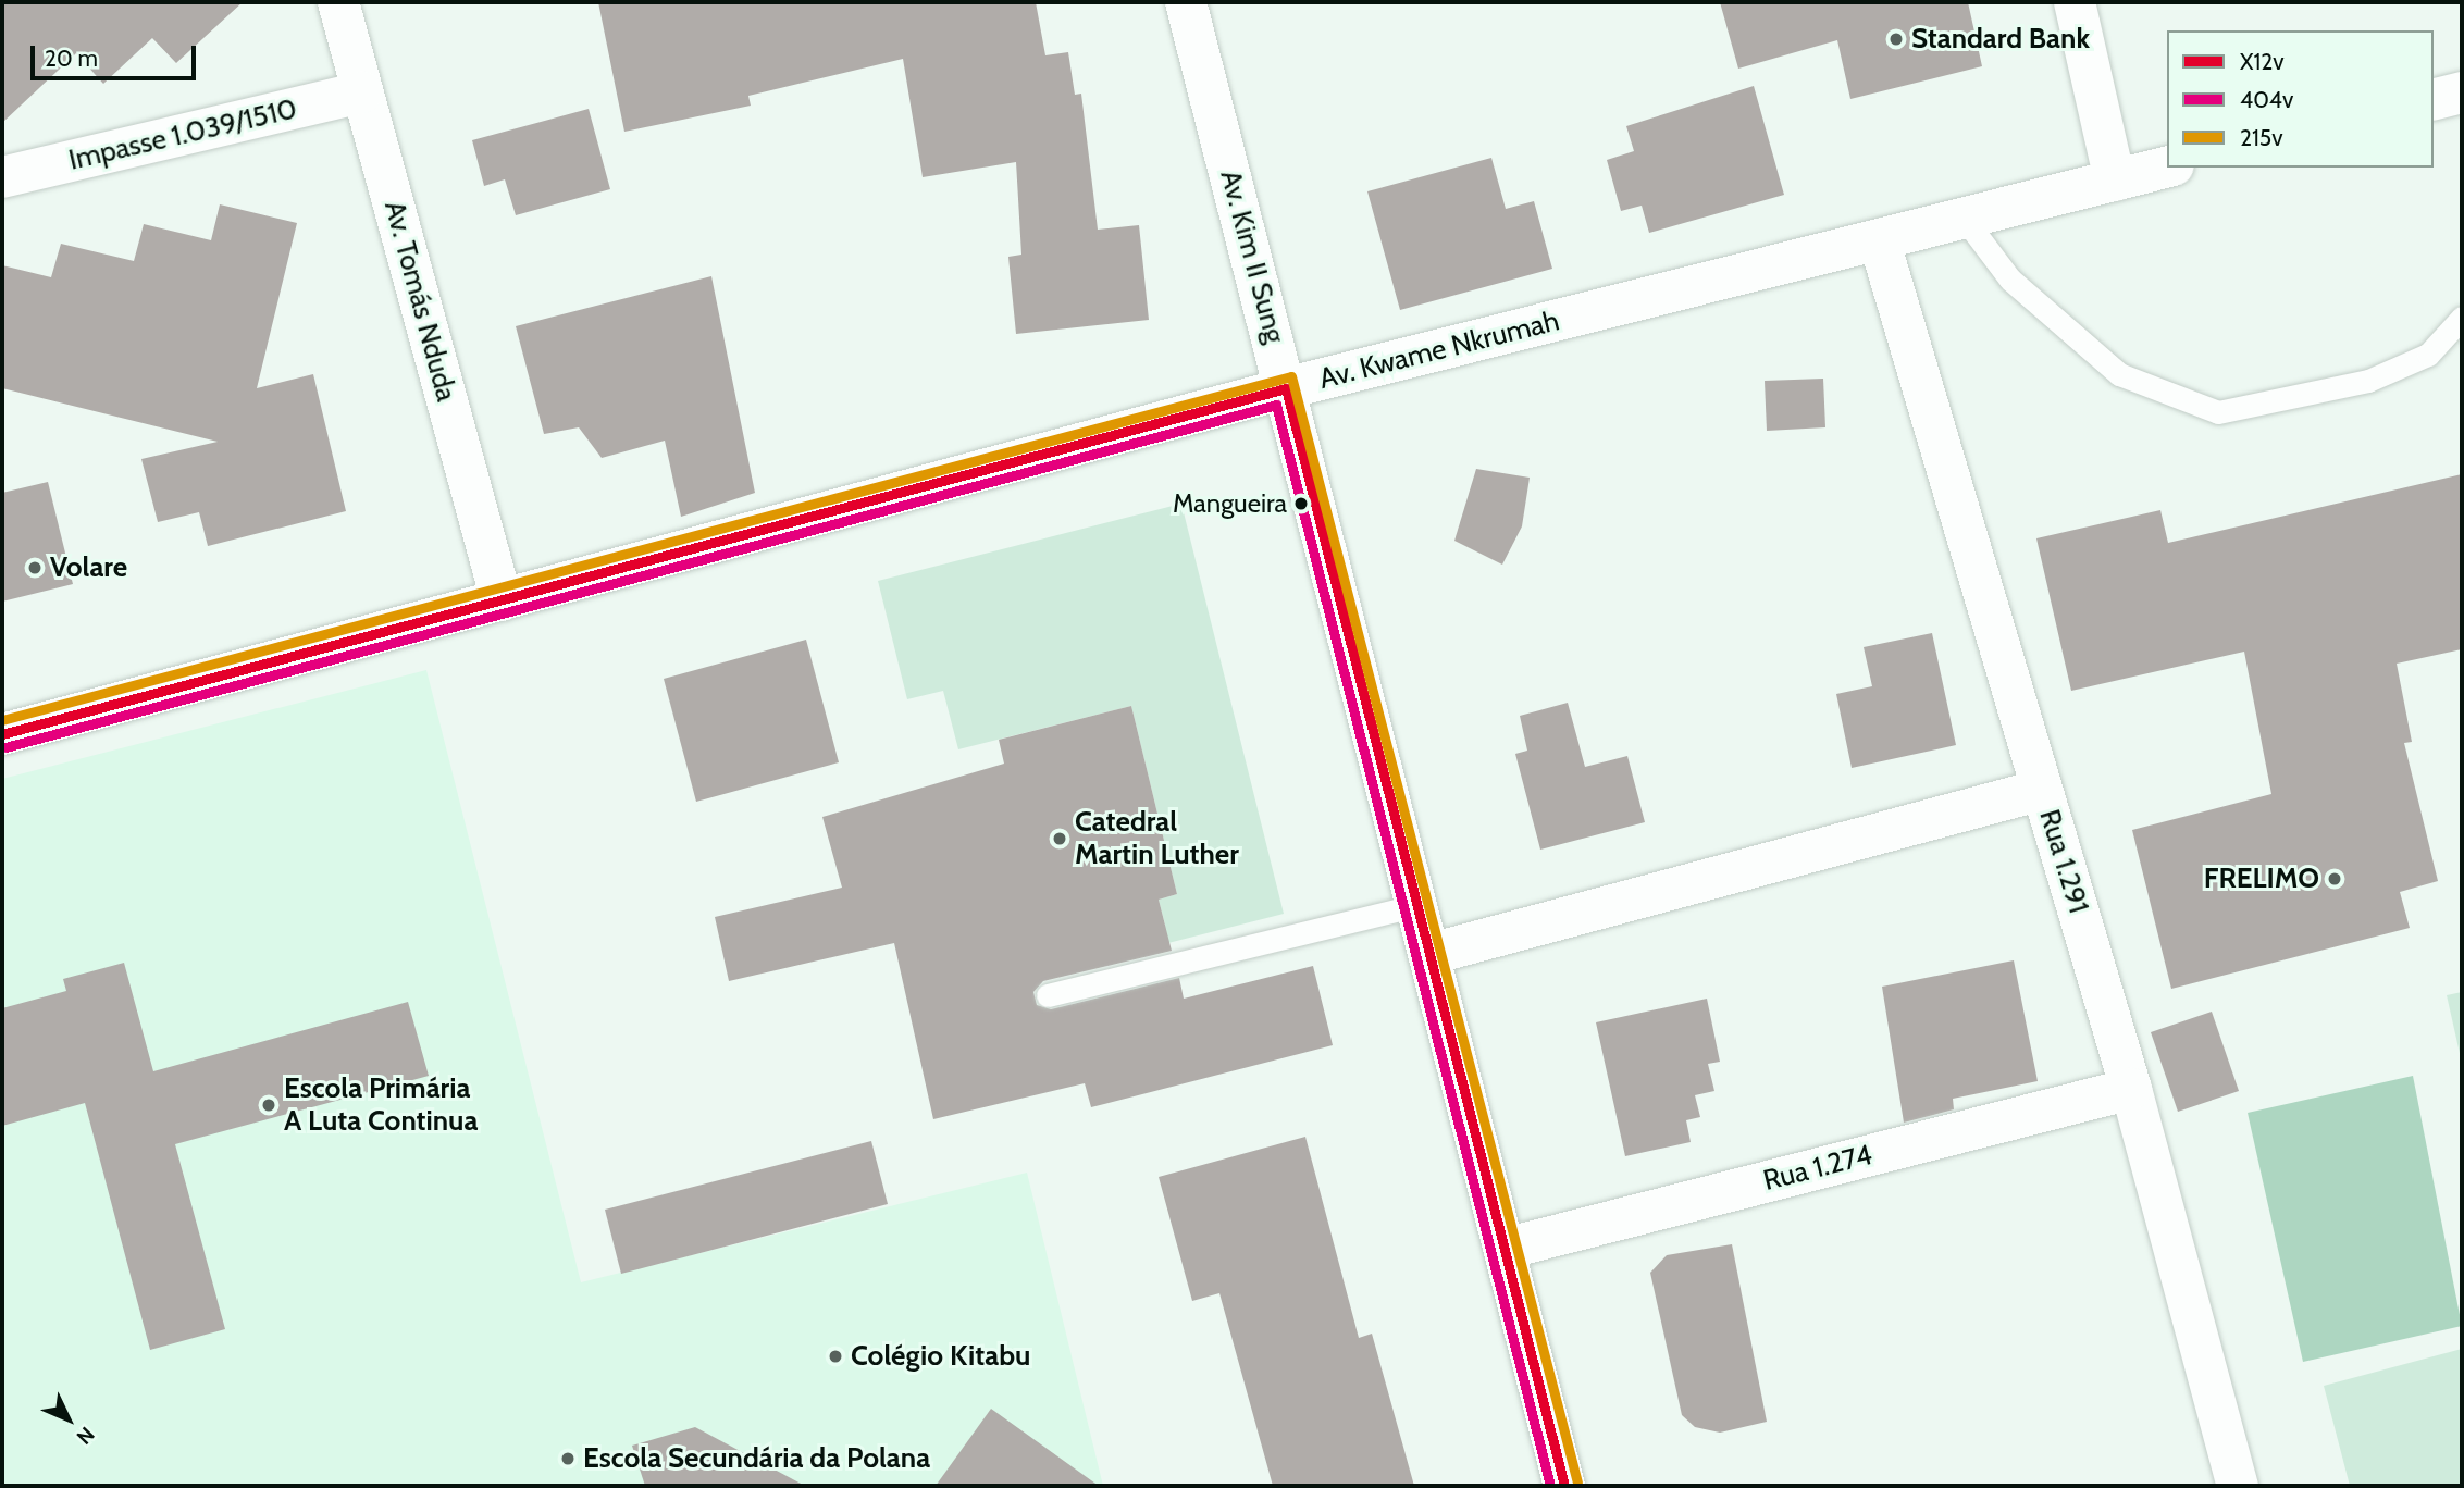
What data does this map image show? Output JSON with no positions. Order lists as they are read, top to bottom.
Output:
{
  "streets": {
    "street": [
      "Impasse 1.039/1510",
      "Av. Kim II Sung",
      "Av. Tomás Nduda",
      "Av. Kwame Nkrumah",
      "Rua 1.291",
      "Rua 1.274"
    ]
  },
  "crossings": [
    ["Impasse 1.039/1510", "Av. Tomás Nduda"],
    ["Av. Kim II Sung", "Av. Kwame Nkrumah"],
    ["Av. Kim II Sung", "Rua 1.274"],
    ["Av. Tomás Nduda", "Av. Kwame Nkrumah"],
    ["Av. Kwame Nkrumah", "Rua 1.291"],
    ["Rua 1.291", "Rua 1.274"]
  ],
  "places": [
    "Standard Bank",
    "Mangueira",
    "Volare",
    "Catedral Martin Luther",
    "FRELIMO",
    "Escola Primária A Luta Continua",
    "Colégio Kitabu",
    "Escola Secundária da Polana"
  ],
  "lines": ["transit line 215v", "transit line X12v", "transit line 404v"],
  "legend": ["X12v", "404v", "215v"],
  "scale_bar": "20 m",
  "north": "bottom right"
}
